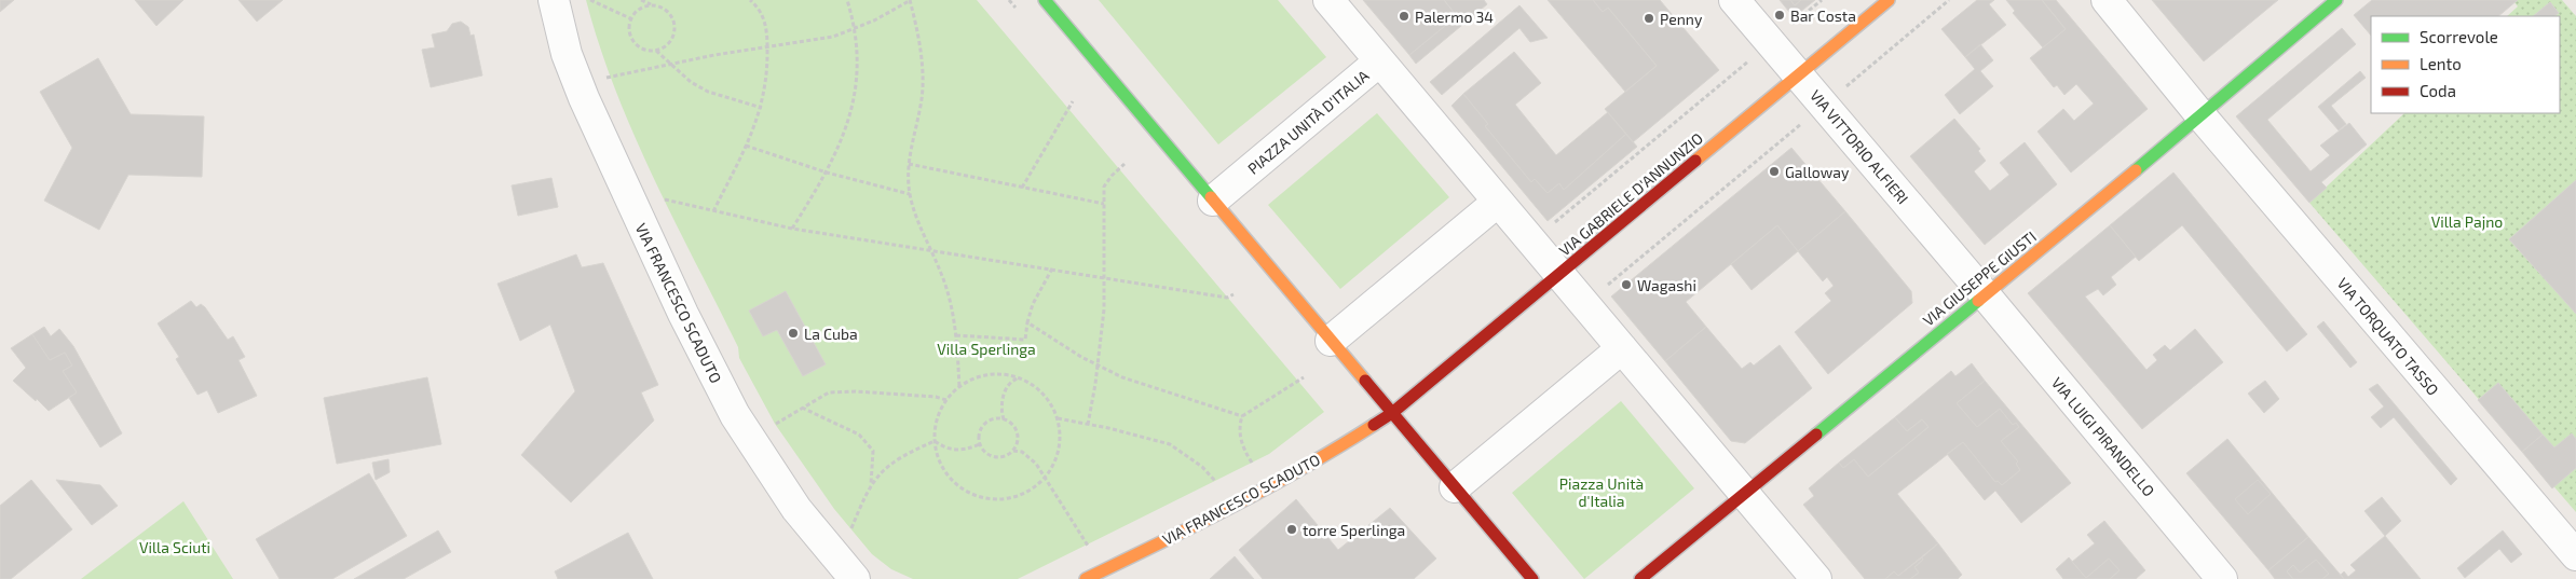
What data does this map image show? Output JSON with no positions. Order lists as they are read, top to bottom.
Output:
{
  "streets": {
    "street": [
      "PIAZZA UNITÀ D'ITALIA",
      "VIA VITTORIO ALFIERI",
      "VIA GABRIELE D'ANNUNZIO",
      "VIA GIUSEPPE GIUSTI",
      "VIA FRANCESCO SCADUTO",
      "VIA TORQUATO TASSO",
      "VIA LUIGI PIRANDELLO"
    ]
  },
  "crossings": [
    ["PIAZZA UNITÀ D'ITALIA", "VIA GABRIELE D'ANNUNZIO"],
    ["PIAZZA UNITÀ D'ITALIA", "VIA GIUSEPPE GIUSTI"],
    ["VIA VITTORIO ALFIERI", "VIA GABRIELE D'ANNUNZIO"],
    ["VIA VITTORIO ALFIERI", "VIA GIUSEPPE GIUSTI"],
    ["VIA VITTORIO ALFIERI", "VIA LUIGI PIRANDELLO"],
    ["VIA GABRIELE D'ANNUNZIO", "VIA FRANCESCO SCADUTO"],
    ["VIA GIUSEPPE GIUSTI", "VIA TORQUATO TASSO"],
    ["VIA GIUSEPPE GIUSTI", "VIA LUIGI PIRANDELLO"]
  ],
  "parks": [
    "Villa Pajno",
    "Villa Sperlinga",
    "Piazza Unità d'Italia",
    "Villa Sciuti"
  ],
  "places": [
    "Bar Costa",
    "Palermo 34",
    "Penny",
    "Galloway",
    "Wagashi",
    "La Cuba",
    "torre Sperlinga"
  ],
  "legend": ["Scorrevole", "Lento", "Coda"]
}
